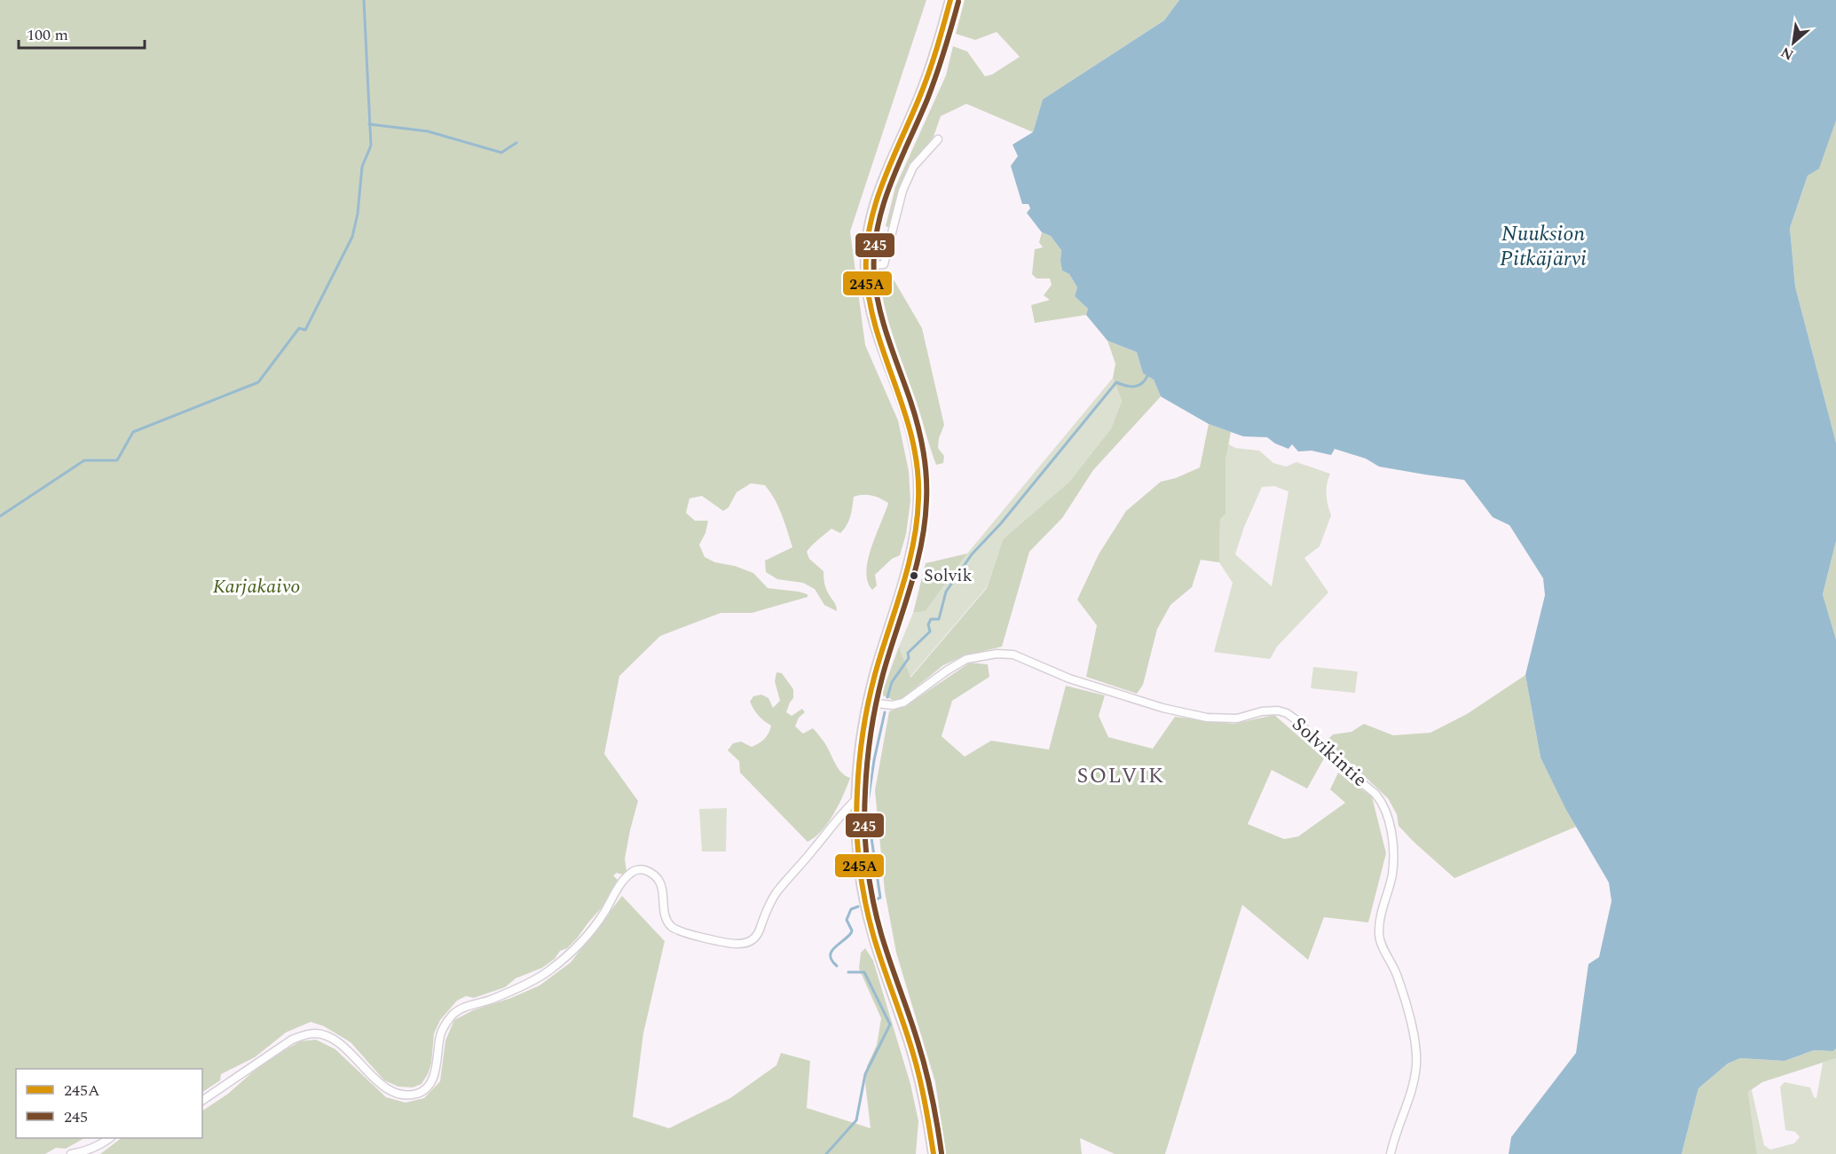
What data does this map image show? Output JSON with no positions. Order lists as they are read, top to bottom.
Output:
{
  "streets": {
    "street": ["Solvikintie"]
  },
  "districts": ["SOLVIK"],
  "water": ["Nuuksion Pitkäjärvi"],
  "parks": ["Karjakaivo"],
  "places": ["Solvik"],
  "lines": ["transit line 245A", "transit line 245"],
  "legend": ["245A", "245"],
  "scale_bar": "100 m",
  "north": "bottom left"
}
